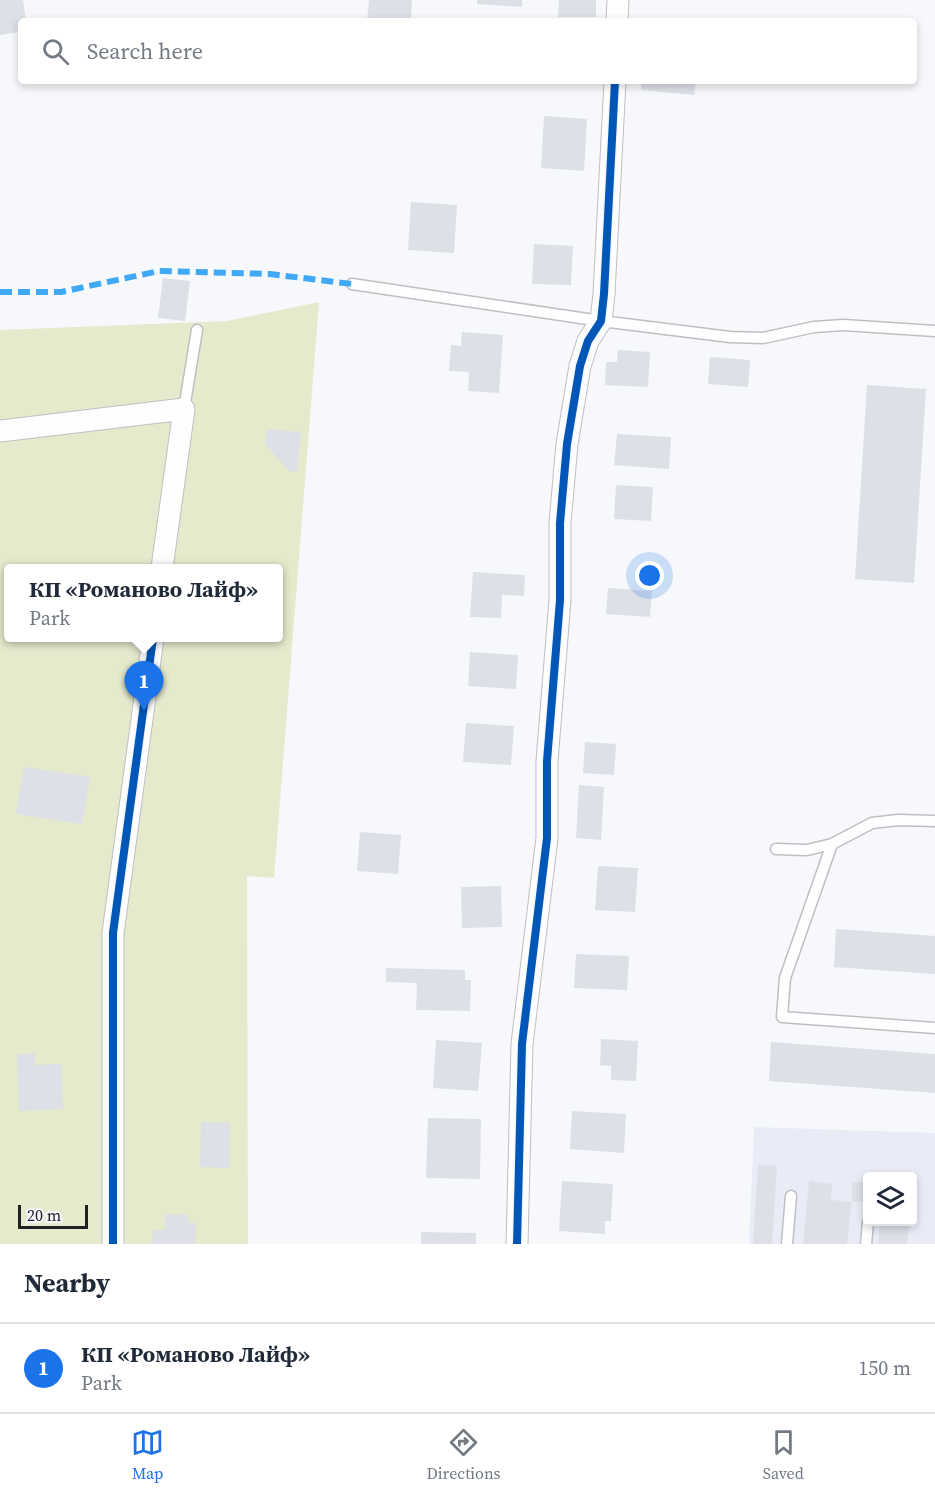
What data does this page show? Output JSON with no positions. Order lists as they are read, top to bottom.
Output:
{
  "scale_bar": "20 m",
  "page": {
    "search": "Search here",
    "popup": ["КП «Романово Лайф»", "Park"],
    "pins": "1",
    "scale": "20 m",
    "heading": "Nearby",
    "list": [
      {
        "mark": "1",
        "name": "КП «Романово Лайф»",
        "note": "Park",
        "value": "150 m"
      }
    ],
    "nav": ["Map", "Directions", "Saved"]
  }
}
